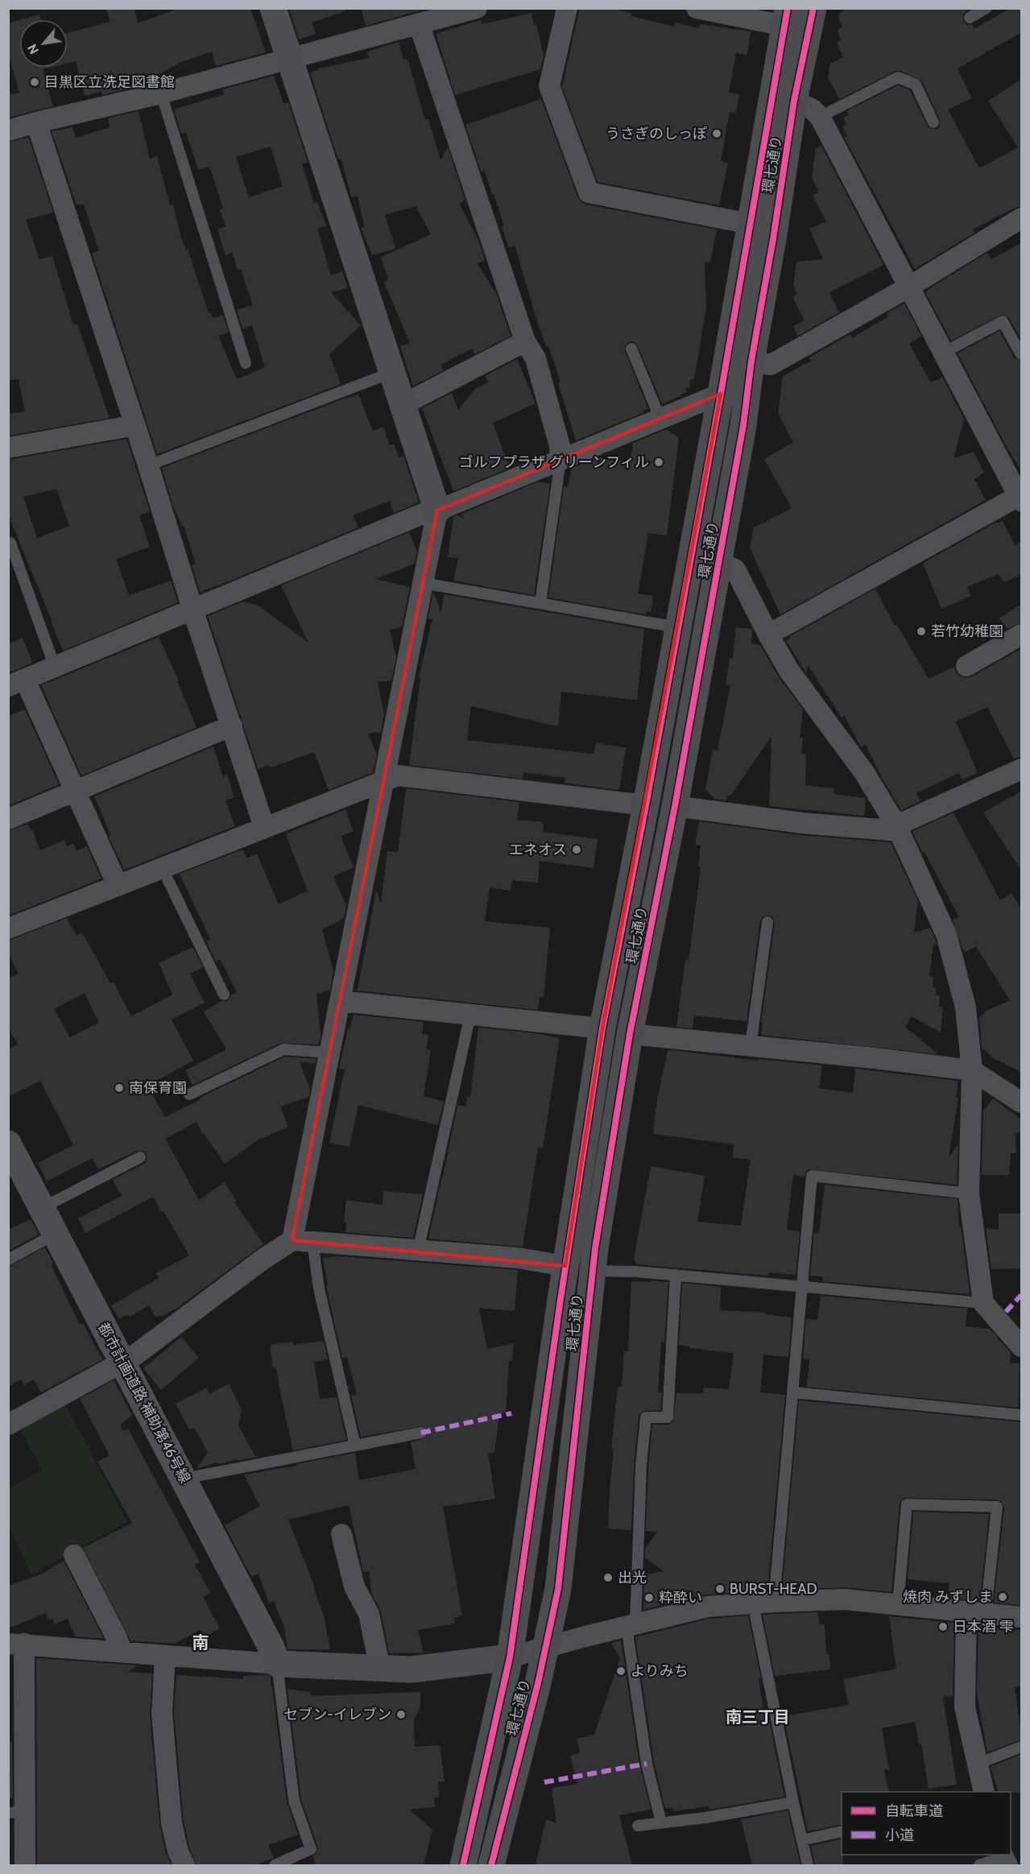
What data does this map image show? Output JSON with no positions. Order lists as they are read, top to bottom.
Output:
{
  "streets": {
    "main road": ["環七通り"],
    "street": ["都市計画道路 補助第46号線"]
  },
  "districts": ["南", "南三丁目"],
  "places": [
    "目黒区立洗足図書館",
    "うさぎのしっぽ",
    "ゴルフプラザ グリーンフィル",
    "若竹幼稚園",
    "エネオス",
    "南保育園",
    "出光",
    "BURST-HEAD",
    "焼肉 みずしま",
    "粋酔い",
    "日本酒 雫",
    "よりみち",
    "セブン-イレブン"
  ],
  "legend": ["自転車道", "小道"],
  "north": "bottom left"
}
